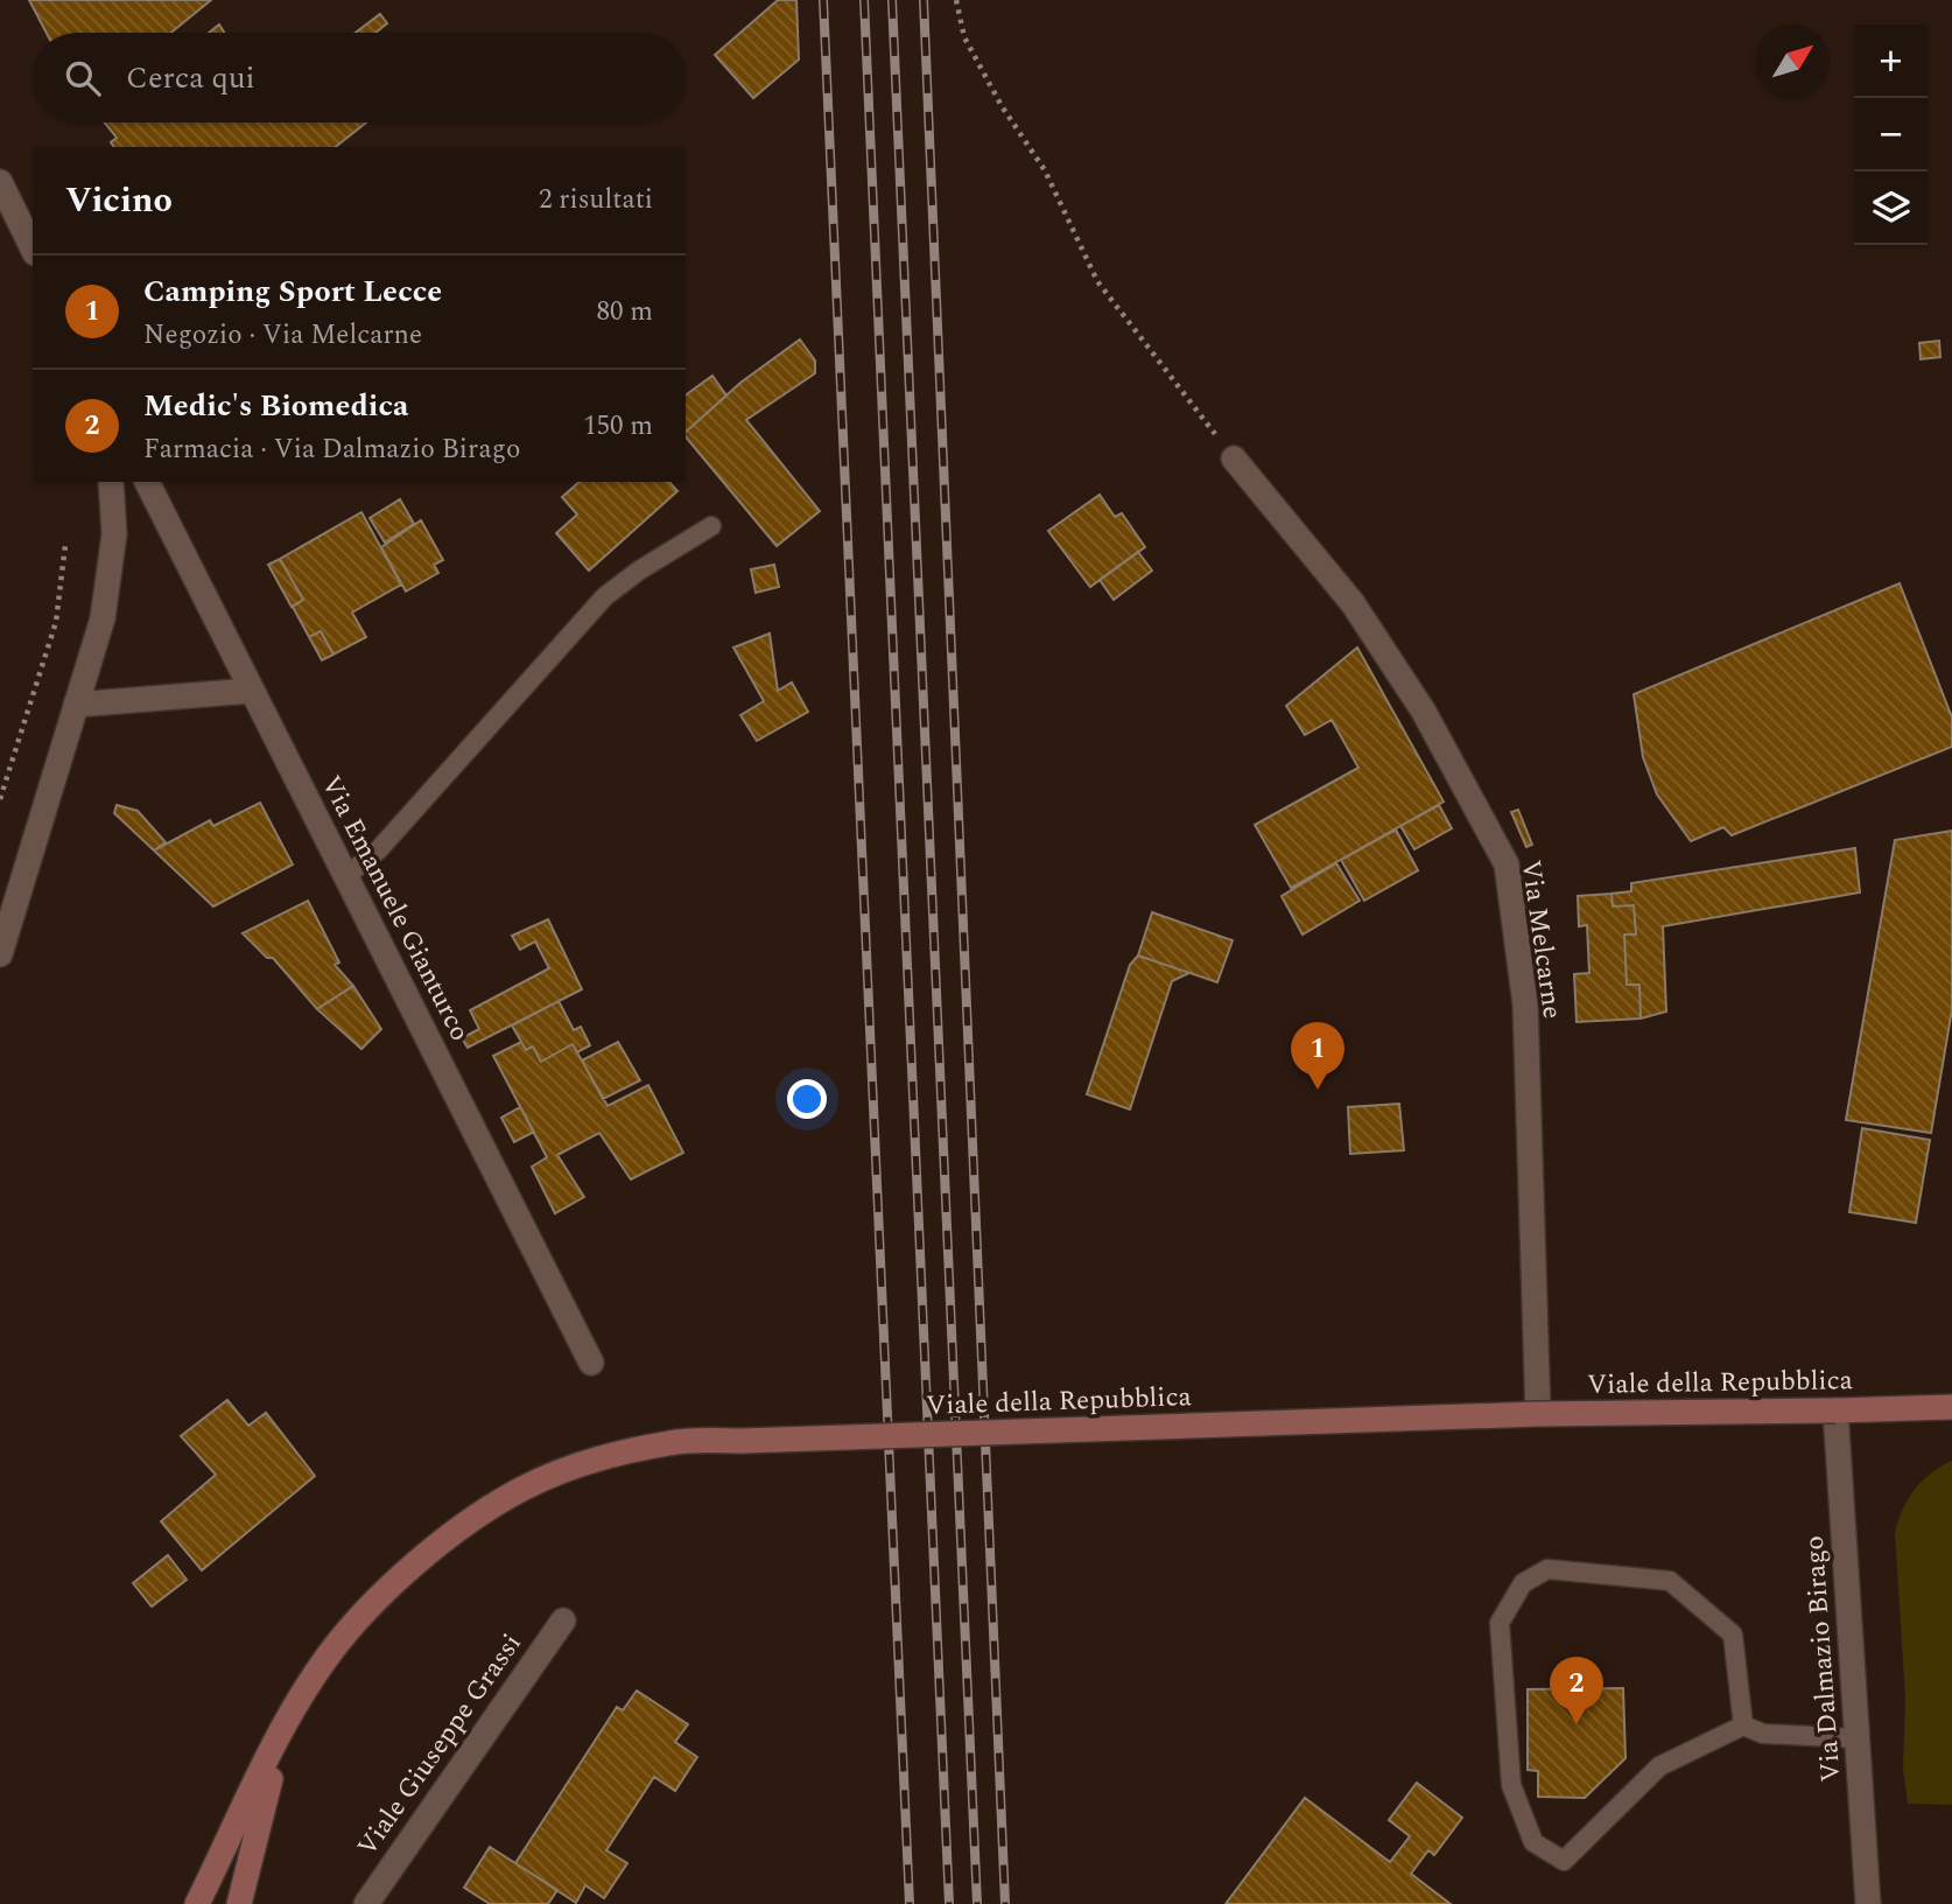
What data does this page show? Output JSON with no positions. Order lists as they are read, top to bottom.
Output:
{
  "streets": {
    "main road": ["Viale della Repubblica"],
    "street": [
      "Via Emanuele Gianturco",
      "Via Melcarne",
      "Via Dalmazio Birago",
      "Viale Giuseppe Grassi"
    ]
  },
  "crossings": [
    ["Via Melcarne", "Viale della Repubblica"],
    ["Viale della Repubblica", "Via Dalmazio Birago"]
  ],
  "north": "top right",
  "page": {
    "map_buttons": ["+", "−"],
    "search": "Cerca qui",
    "heading": ["Vicino", "2 risultati"],
    "list": [
      {
        "mark": "1",
        "name": "Camping Sport Lecce",
        "note": "Negozio · Via Melcarne",
        "value": "80 m"
      },
      {
        "mark": "2",
        "name": "Medic's Biomedica",
        "note": "Farmacia · Via Dalmazio Birago",
        "value": "150 m"
      }
    ],
    "pins": ["1", "2"]
  }
}
